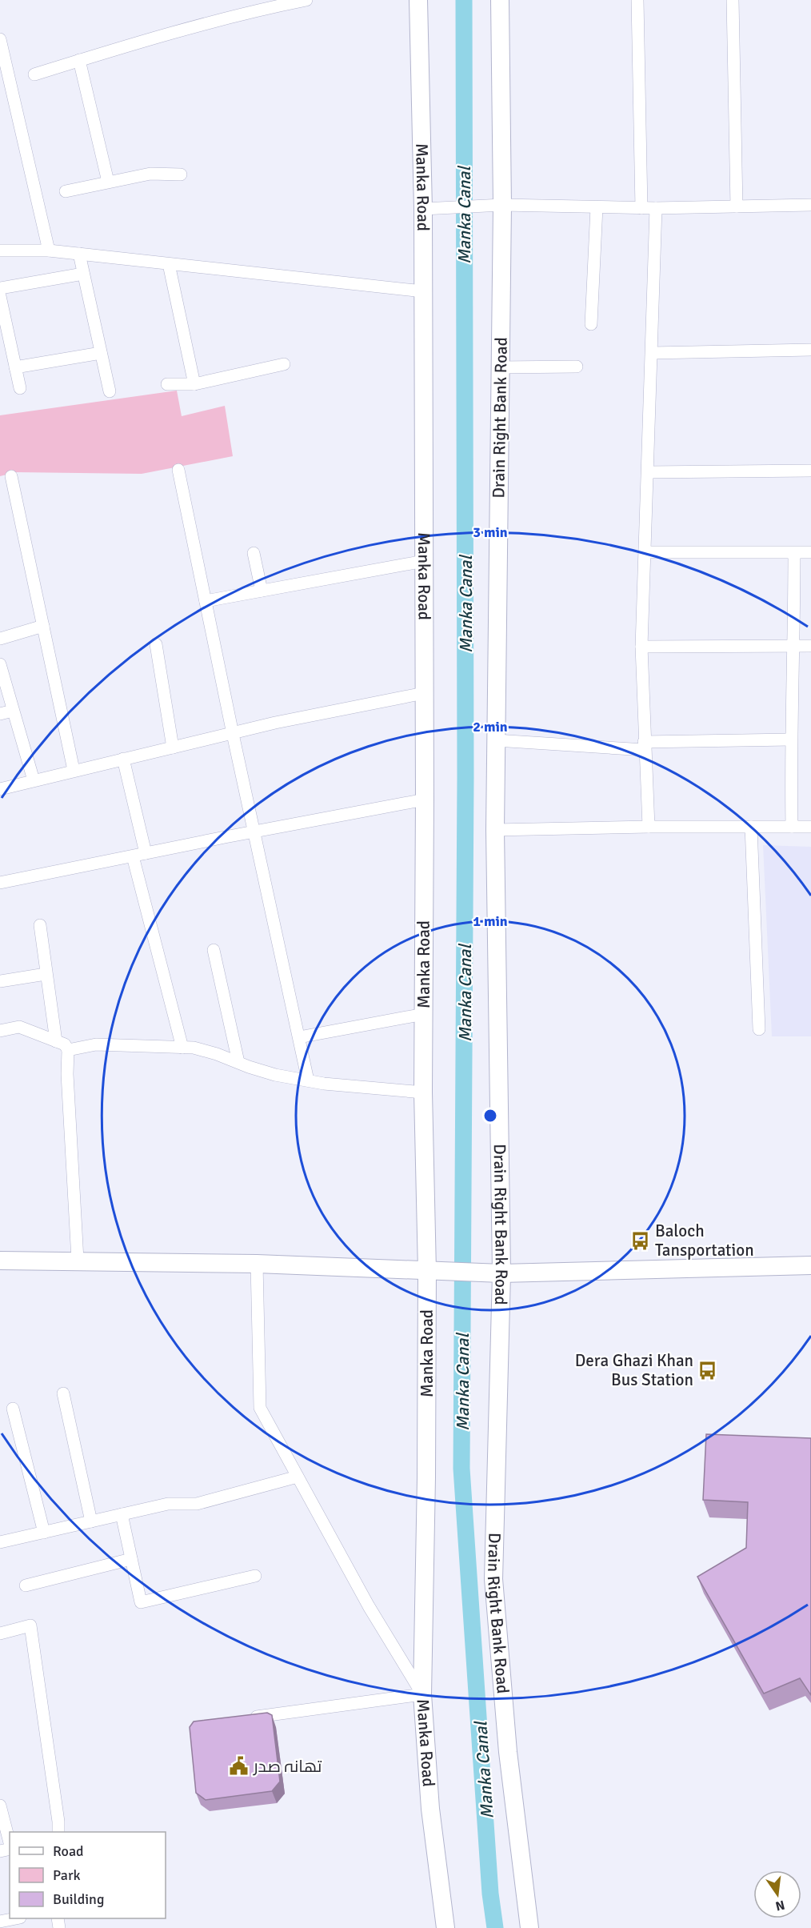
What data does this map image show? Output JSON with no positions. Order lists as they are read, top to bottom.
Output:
{
  "streets": {
    "main road": ["Manka Road", "Drain Right Bank Road"]
  },
  "water": ["Manka Canal"],
  "places": {
    "bus stop": ["Baloch Tansportation", "Dera Ghazi Khan Bus Station"],
    "public building": ["تھانہ صدر"]
  },
  "legend": ["Road", "Park", "Building"],
  "north": "bottom",
  "rings": ["3 min", "2 min", "1 min"]
}
